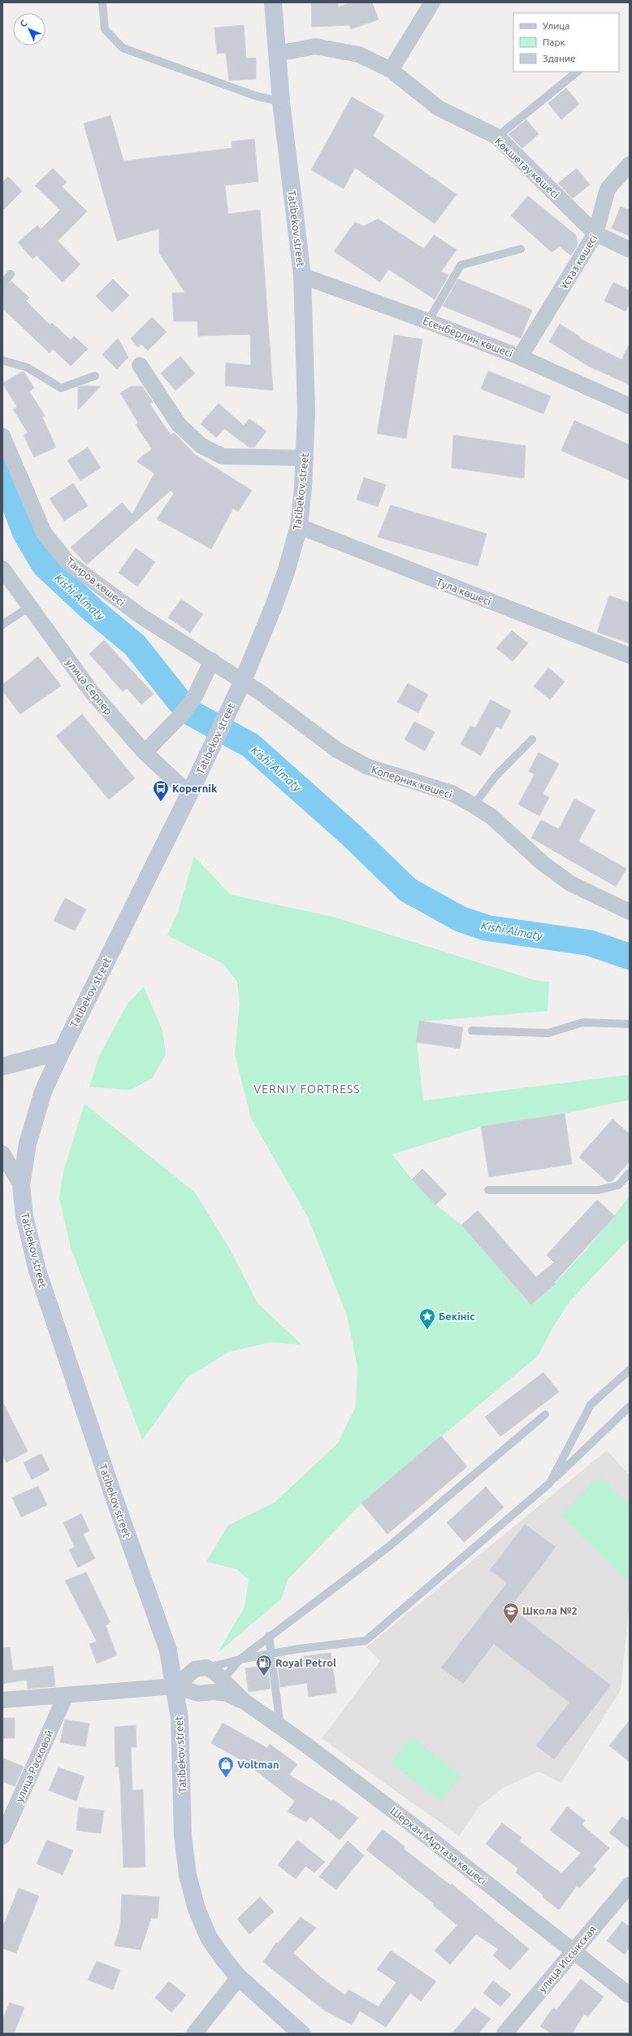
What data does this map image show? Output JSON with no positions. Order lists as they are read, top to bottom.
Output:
{
  "streets": {
    "main road": ["Tatibekov street"],
    "street": [
      "Көкшетау көшесі",
      "Ұстаз көшесі",
      "Есенберлин көшесі",
      "Таиров көшесі",
      "Тула көшесі",
      "улица Серпер",
      "Коперник көшесі",
      "улица Расковой",
      "Шерхан Мұртаза көшесі",
      "улица Иссыкская"
    ]
  },
  "crossings": [
    ["Көкшетау көшесі", "Tatibekov street"],
    ["Көкшетау көшесі", "Ұстаз көшесі"],
    ["Tatibekov street", "Есенберлин көшесі"],
    ["Tatibekov street", "Таиров көшесі"],
    ["Tatibekov street", "Тула көшесі"],
    ["Tatibekov street", "улица Серпер"],
    ["Tatibekov street", "Коперник көшесі"],
    ["Ұстаз көшесі", "Есенберлин көшесі"],
    ["Таиров көшесі", "Коперник көшесі"],
    ["Шерхан Мұртаза көшесі", "улица Иссыкская"]
  ],
  "districts": ["VERNIY FORTRESS"],
  "water": ["Kіshі Almaty"],
  "places": {
    "bus stop": ["Kopernik"],
    "place": ["Бекініс"],
    "school or university": ["Школа №2"],
    "fuel station": ["Royal Petrol"],
    "shop": ["Voltman"]
  },
  "legend": ["Улица", "Парк", "Здание"],
  "north": "top left"
}
